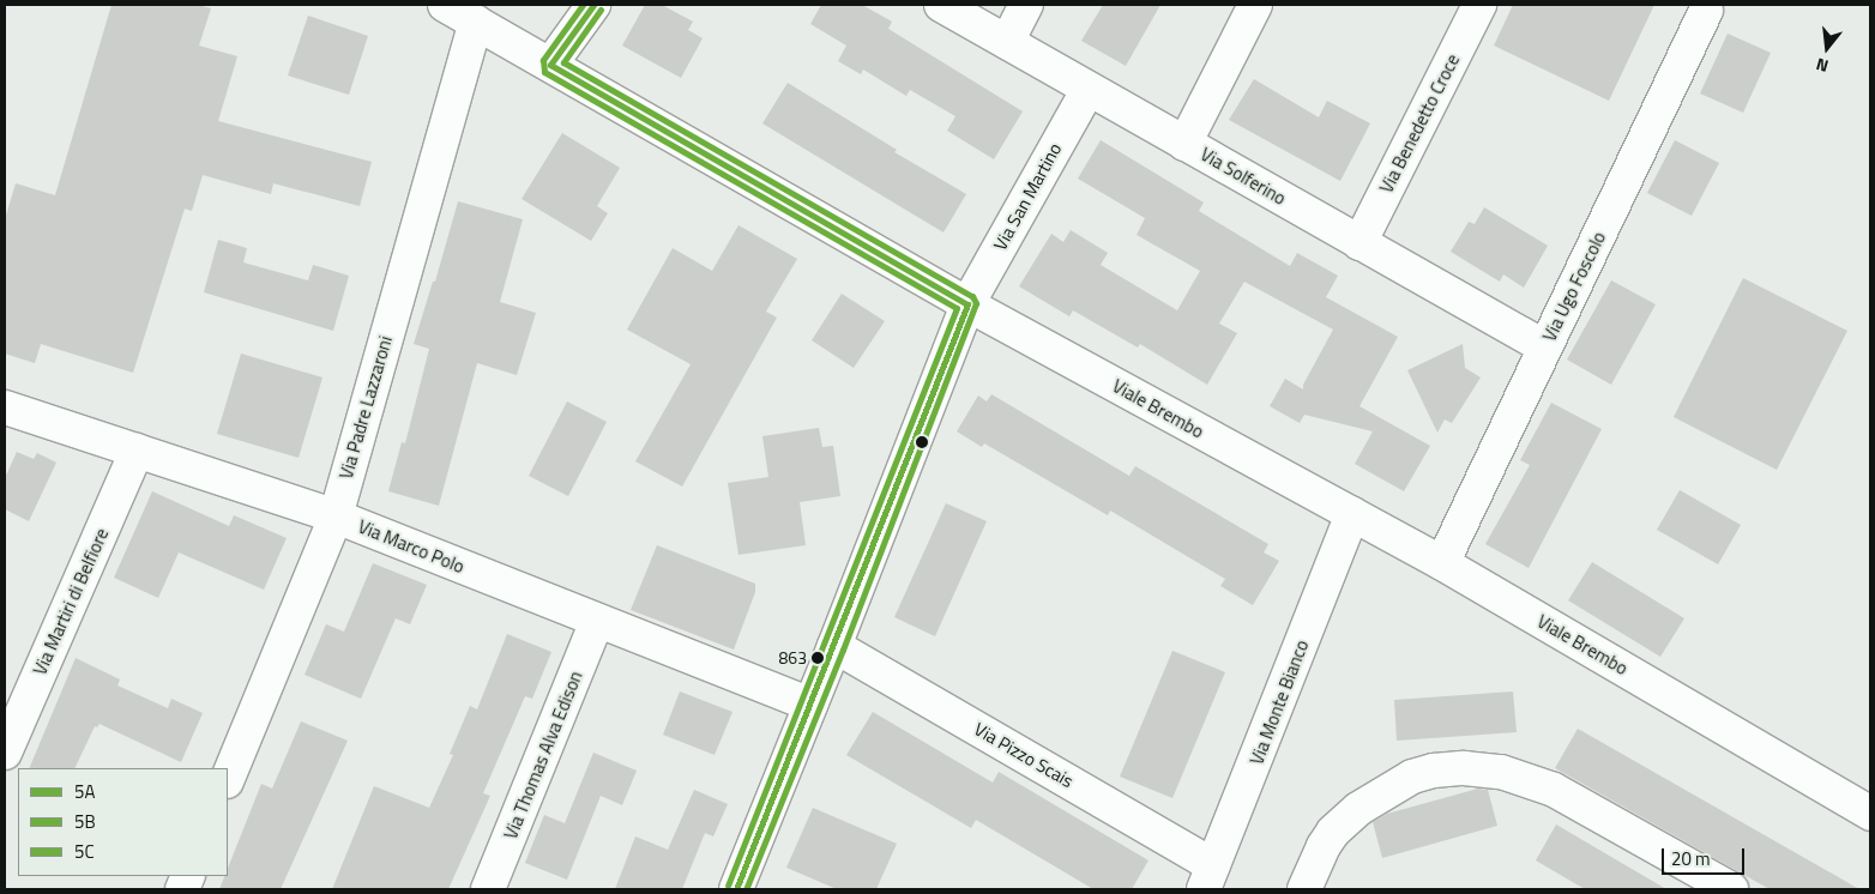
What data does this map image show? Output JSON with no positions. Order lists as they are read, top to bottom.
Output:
{
  "streets": {
    "street": [
      "Via Benedetto Croce",
      "Via Solferino",
      "Via San Martino",
      "Via Ugo Foscolo",
      "Via Padre Lazzaroni",
      "Viale Brembo",
      "Via Marco Polo",
      "Via Martiri di Belfiore",
      "Via Monte Bianco",
      "Via Thomas Alva Edison",
      "Via Pizzo Scais"
    ]
  },
  "crossings": [
    ["Via Benedetto Croce", "Via Solferino"],
    ["Via Solferino", "Via San Martino"],
    ["Via Solferino", "Via Ugo Foscolo"],
    ["Via San Martino", "Viale Brembo"],
    ["Via San Martino", "Via Marco Polo"],
    ["Via San Martino", "Via Pizzo Scais"],
    ["Via Ugo Foscolo", "Viale Brembo"],
    ["Via Padre Lazzaroni", "Viale Brembo"],
    ["Via Padre Lazzaroni", "Via Marco Polo"],
    ["Viale Brembo", "Via Monte Bianco"],
    ["Via Marco Polo", "Via Martiri di Belfiore"],
    ["Via Marco Polo", "Via Thomas Alva Edison"],
    ["Via Monte Bianco", "Via Pizzo Scais"]
  ],
  "places": ["863"],
  "lines": ["transit line 5A", "transit line 5B", "transit line 5C"],
  "legend": ["5A", "5B", "5C"],
  "scale_bar": "20 m",
  "north": "bottom"
}
